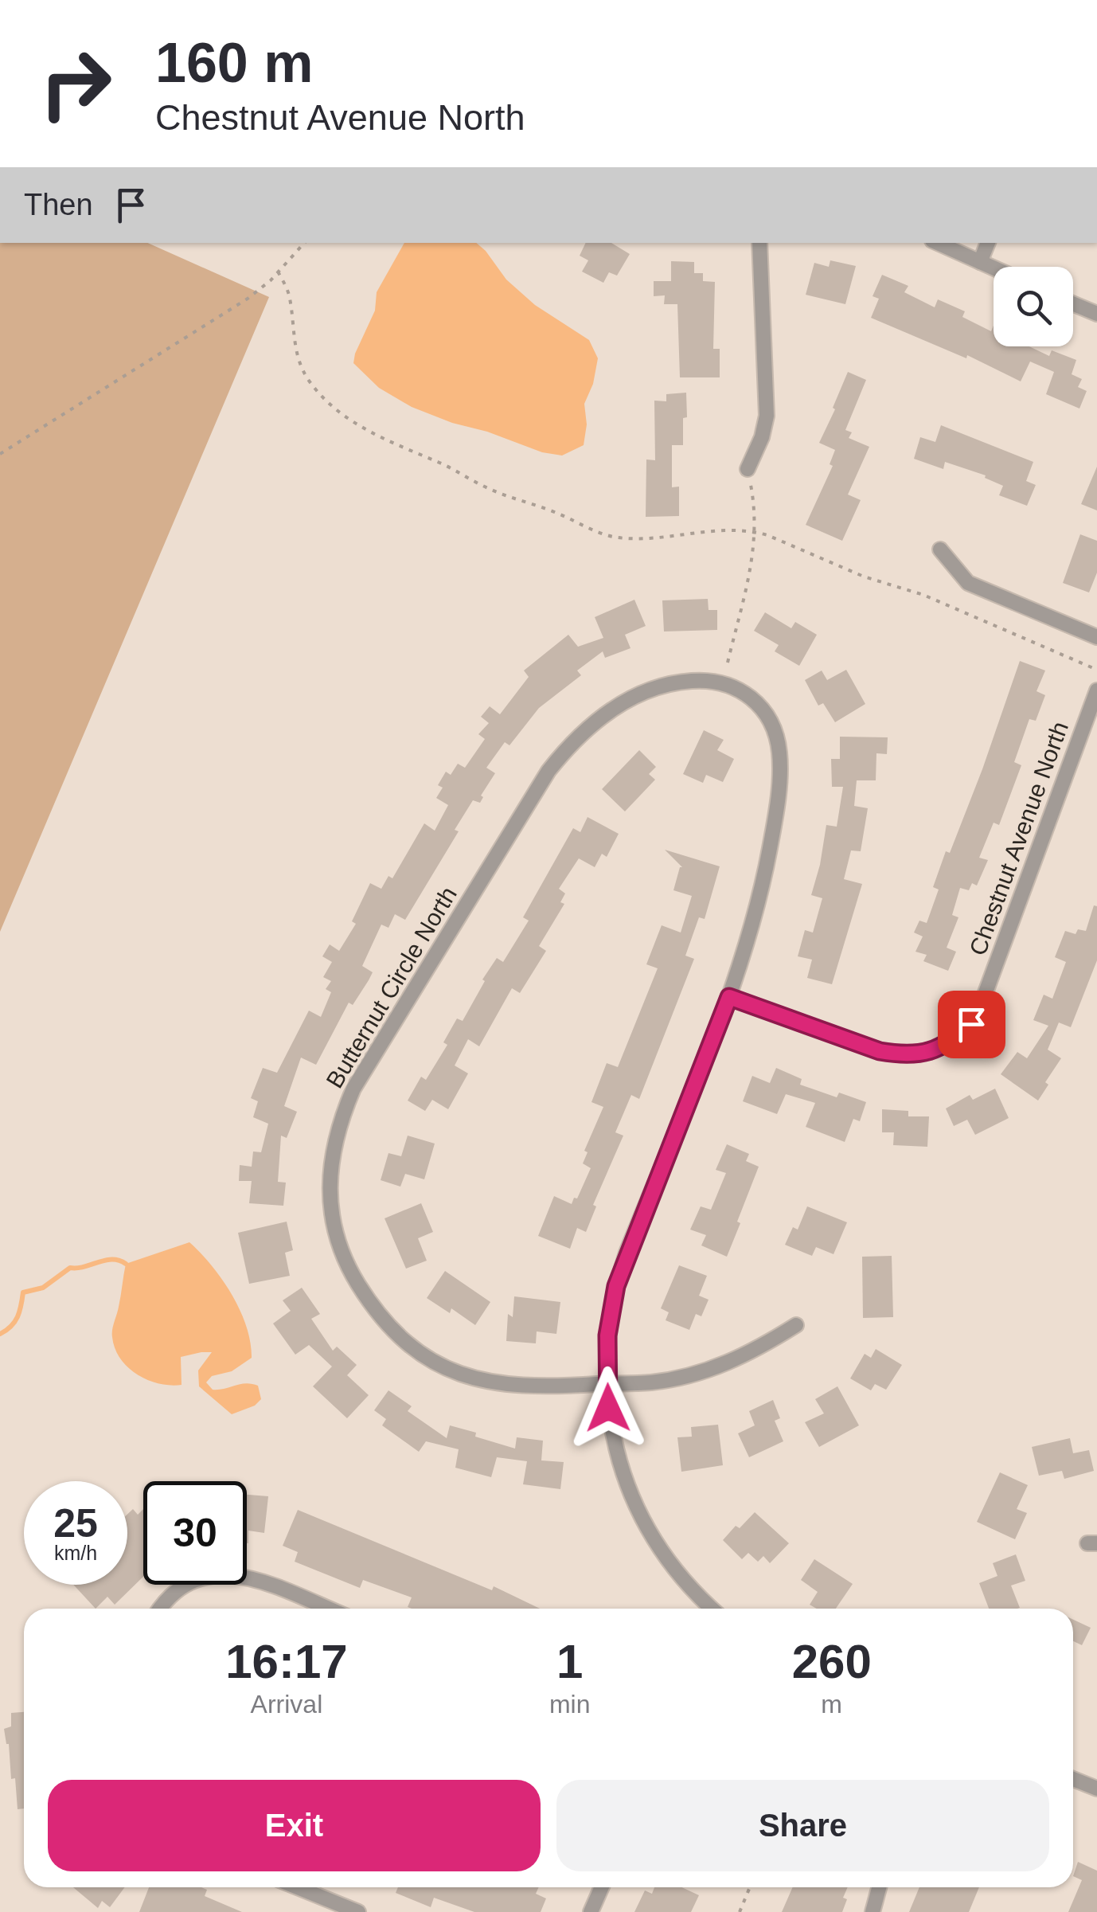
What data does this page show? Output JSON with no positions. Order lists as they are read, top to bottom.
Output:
{
  "streets": {
    "street": ["Chestnut Avenue North", "Butternut Circle North"]
  },
  "crossings": [
    ["Chestnut Avenue North", "Butternut Circle North"]
  ],
  "page": {
    "turn": ["160 m", "Chestnut Avenue North"],
    "then": "Then",
    "speed": "25 km/h",
    "limit": "30",
    "eta": [
      "16:17",
      "Arrival",
      "1",
      "min",
      "260",
      "m"
    ],
    "buttons": ["Exit", "Share"]
  }
}
